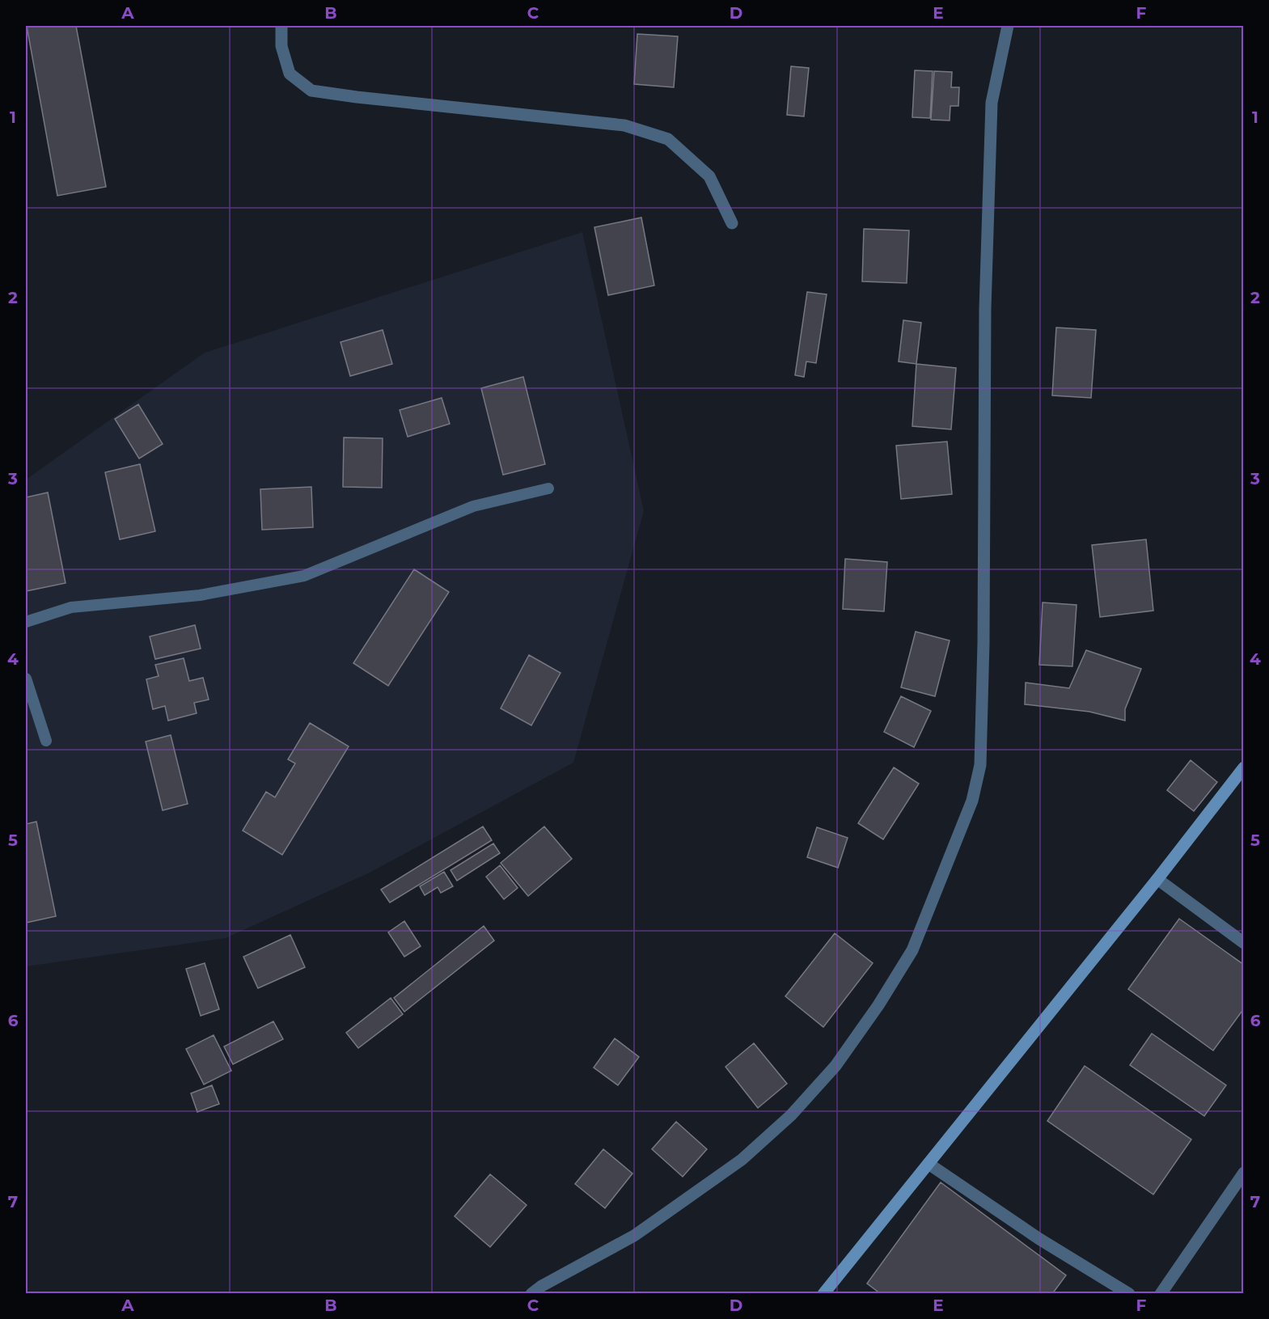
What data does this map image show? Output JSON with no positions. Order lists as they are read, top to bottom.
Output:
{
  "grid": {
    "columns": [
      "A",
      "B",
      "C",
      "D",
      "E",
      "F"
    ],
    "rows": [
      "1",
      "2",
      "3",
      "4",
      "5",
      "6",
      "7"
    ]
  }
}
